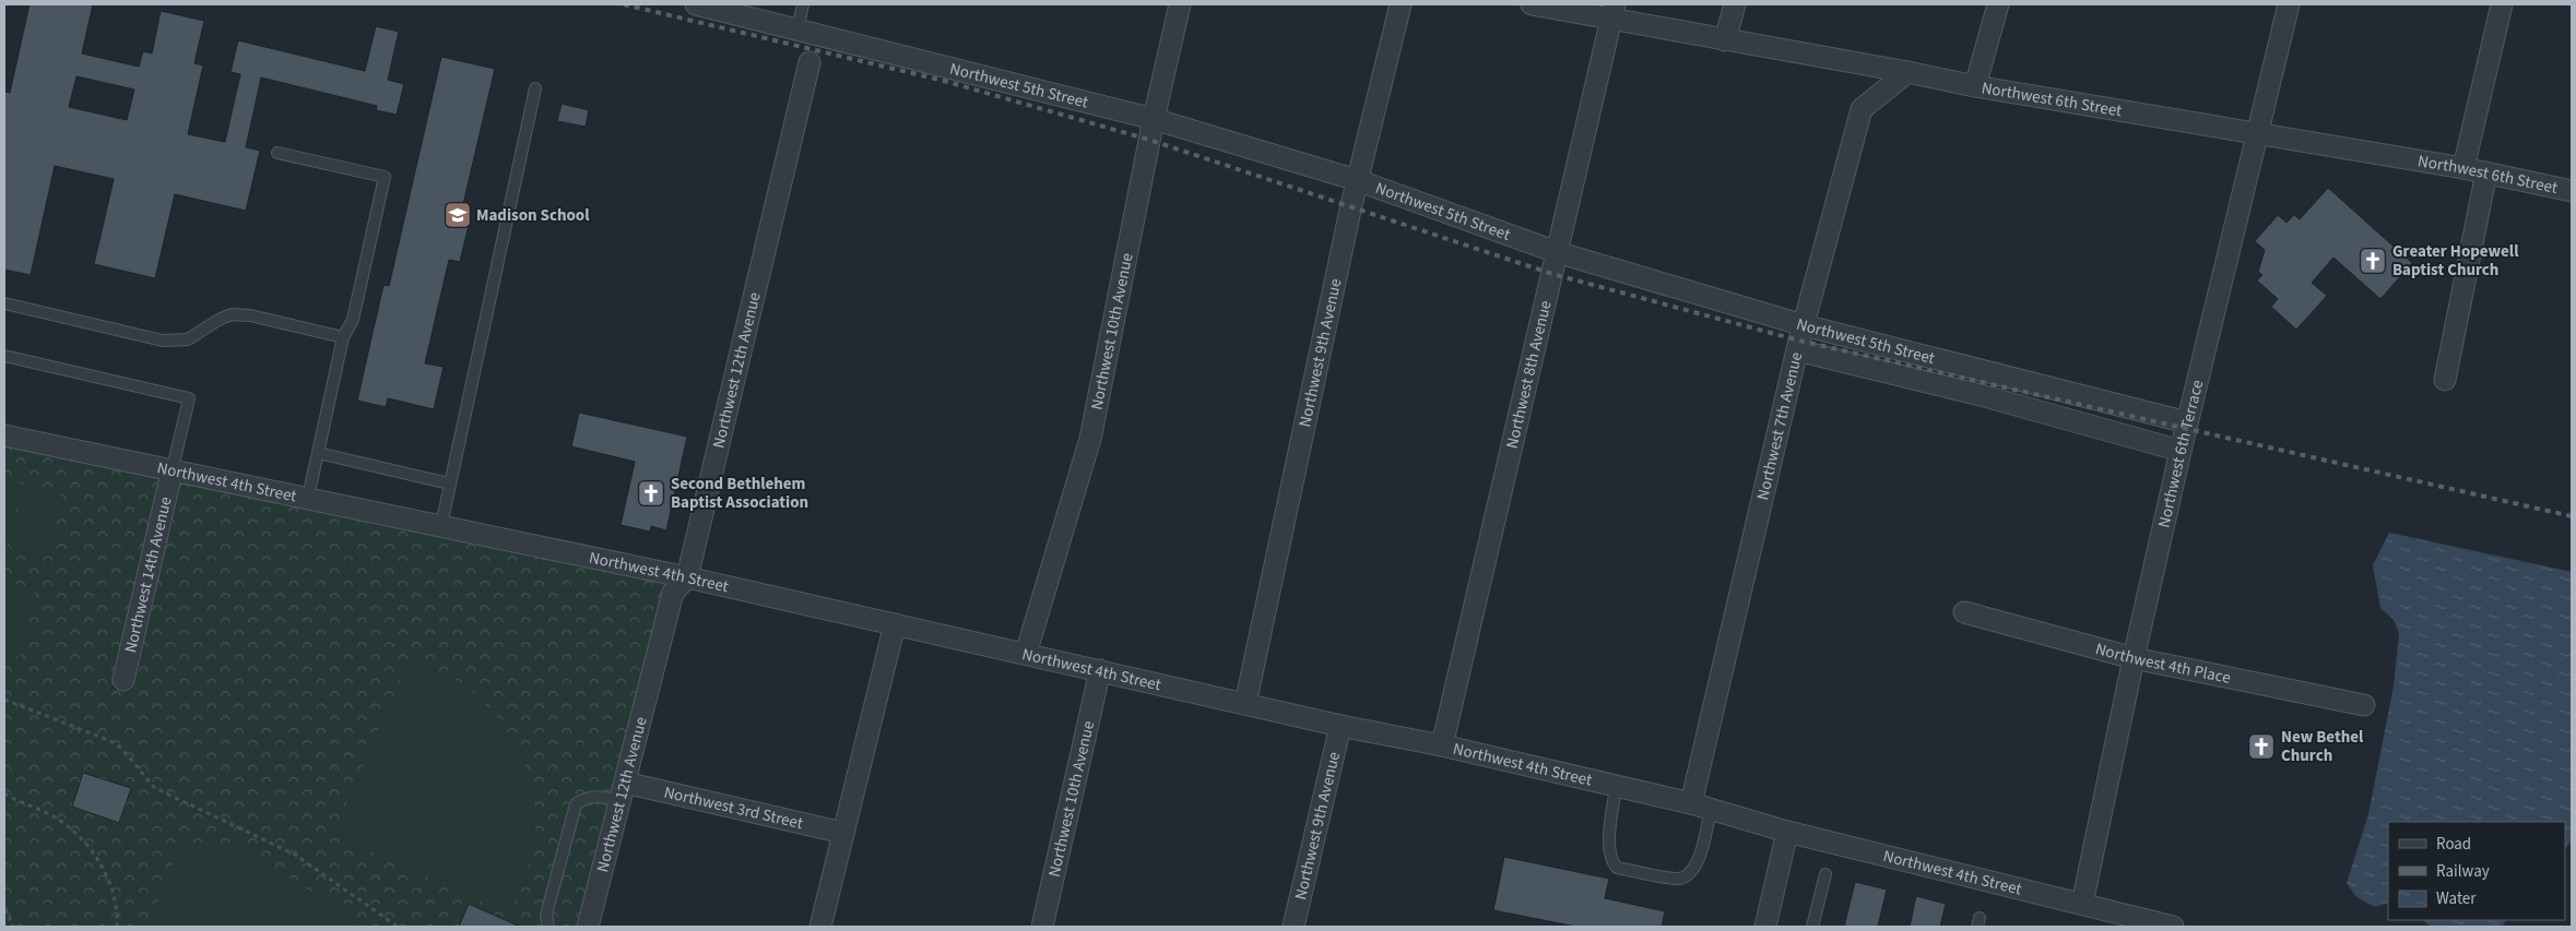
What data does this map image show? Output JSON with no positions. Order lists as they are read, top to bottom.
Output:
{
  "streets": {
    "street": [
      "Northwest 5th Street",
      "Northwest 6th Street",
      "Northwest 10th Avenue",
      "Northwest 9th Avenue",
      "Northwest 12th Avenue",
      "Northwest 8th Avenue",
      "Northwest 7th Avenue",
      "Northwest 6th Terrace",
      "Northwest 4th Street",
      "Northwest 14th Avenue",
      "Northwest 4th Place",
      "Northwest 3rd Street"
    ]
  },
  "crossings": [
    ["Northwest 5th Street", "Northwest 10th Avenue"],
    ["Northwest 5th Street", "Northwest 9th Avenue"],
    ["Northwest 5th Street", "Northwest 8th Avenue"],
    ["Northwest 5th Street", "Northwest 7th Avenue"],
    ["Northwest 5th Street", "Northwest 6th Terrace"],
    ["Northwest 6th Street", "Northwest 8th Avenue"],
    ["Northwest 6th Street", "Northwest 7th Avenue"],
    ["Northwest 6th Street", "Northwest 6th Terrace"],
    ["Northwest 10th Avenue", "Northwest 4th Street"],
    ["Northwest 9th Avenue", "Northwest 4th Street"],
    ["Northwest 12th Avenue", "Northwest 4th Street"],
    ["Northwest 12th Avenue", "Northwest 3rd Street"],
    ["Northwest 8th Avenue", "Northwest 4th Street"],
    ["Northwest 7th Avenue", "Northwest 4th Street"],
    ["Northwest 6th Terrace", "Northwest 4th Street"],
    ["Northwest 6th Terrace", "Northwest 4th Place"],
    ["Northwest 4th Street", "Northwest 14th Avenue"]
  ],
  "places": {
    "school or university": ["Madison School"],
    "church": ["Greater Hopewell Baptist Church", "Second Bethlehem Baptist Association", "New Bethel Church"]
  },
  "legend": ["Road", "Railway", "Water"]
}
